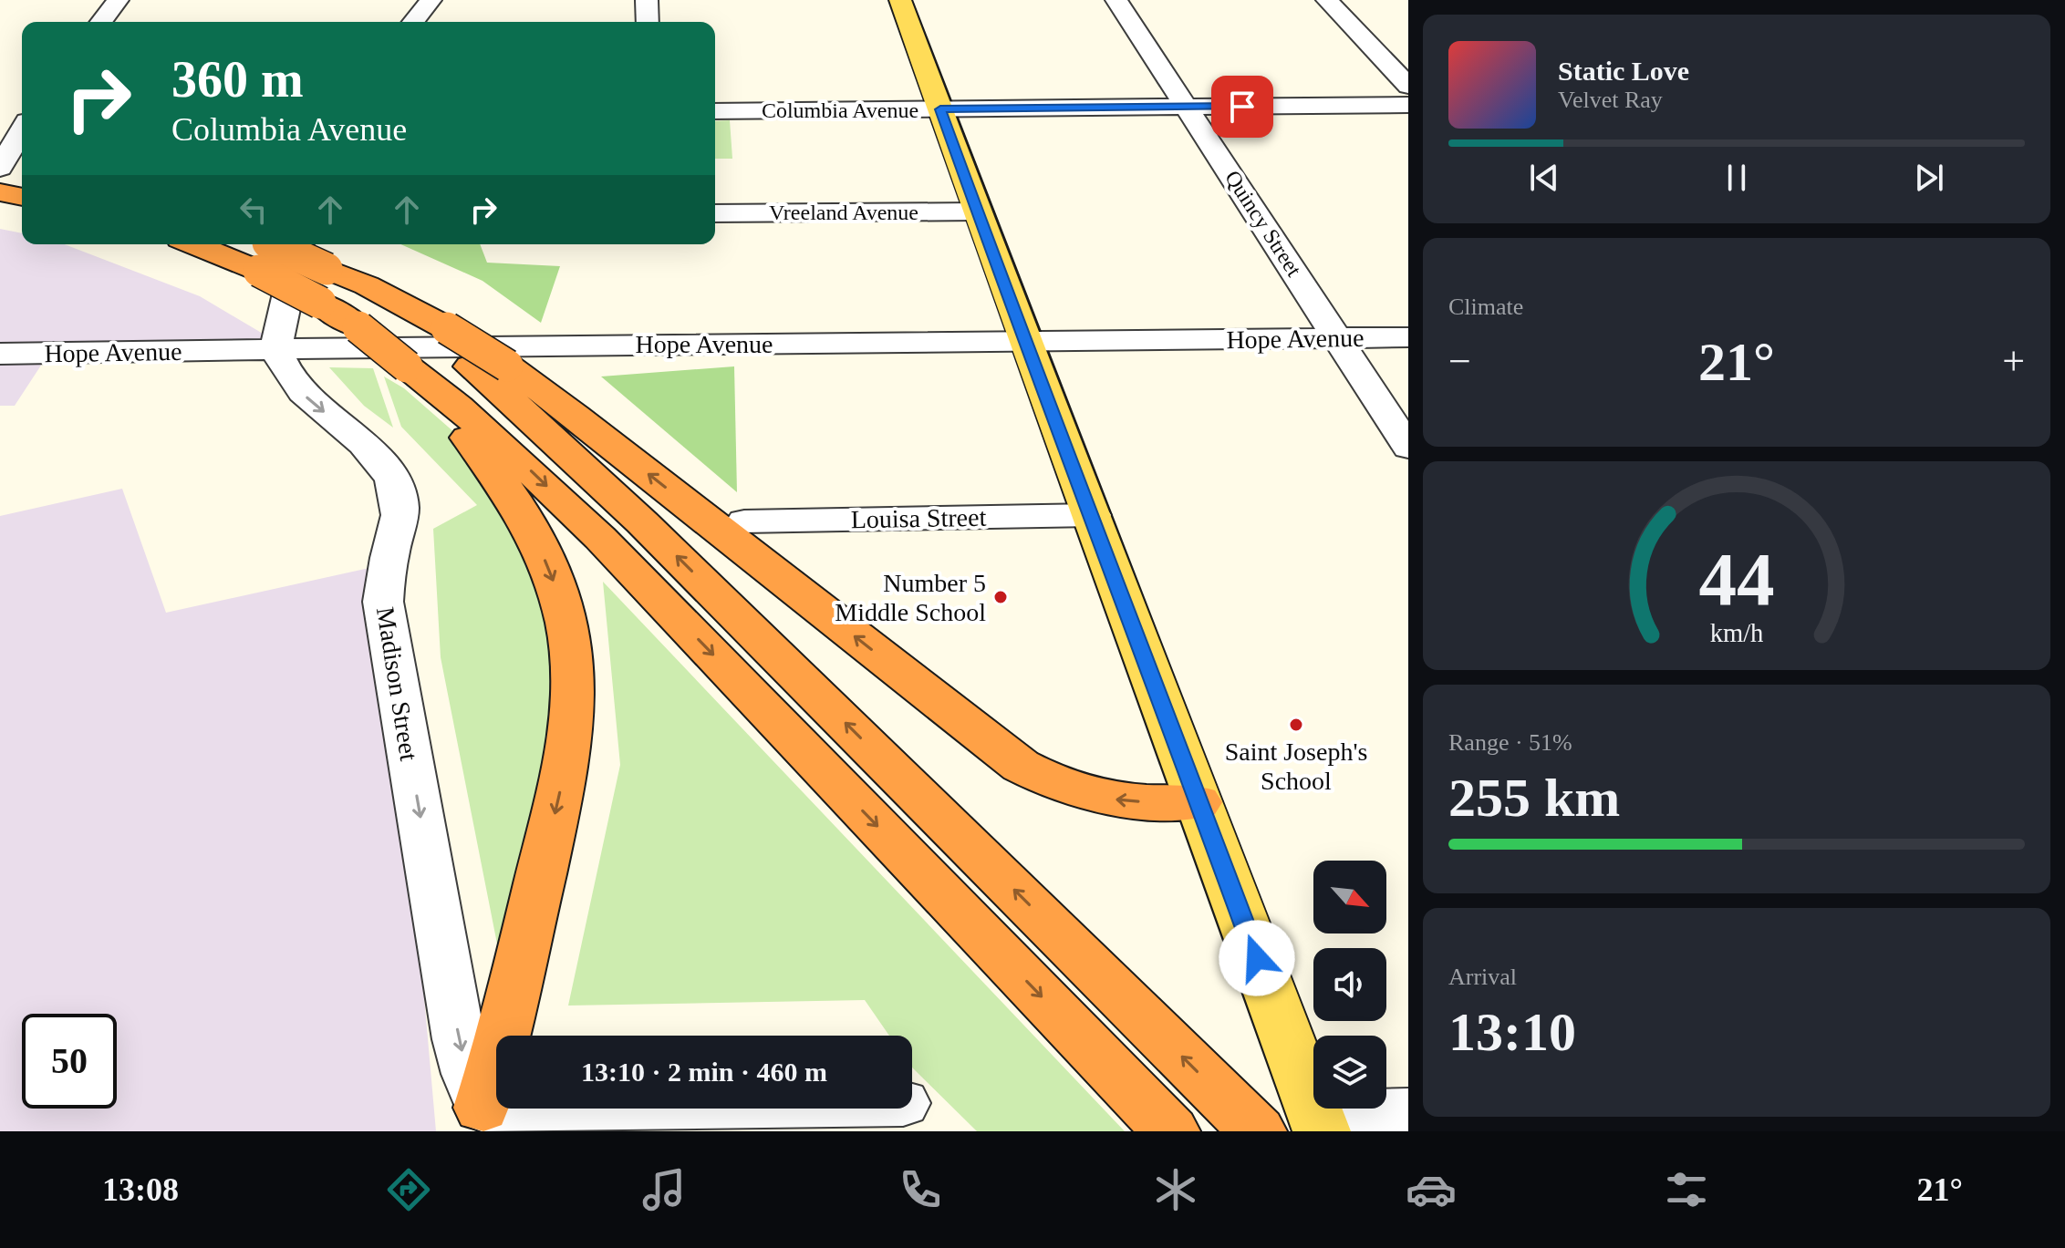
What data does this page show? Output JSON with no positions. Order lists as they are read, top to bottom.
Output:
{
  "streets": {
    "street": [
      "Columbia Avenue",
      "Vreeland Avenue",
      "Quincy Street",
      "Hope Avenue",
      "Louisa Street",
      "Madison Street"
    ]
  },
  "crossings": [
    ["Columbia Avenue", "Quincy Street"],
    ["Quincy Street", "Hope Avenue"],
    ["Hope Avenue", "Madison Street"]
  ],
  "one_way": ["Madison Street"],
  "places": ["Number 5 Middle School", "Saint Joseph's School"],
  "north": "bottom right",
  "page": {
    "turn": ["360 m", "Columbia Avenue"],
    "song": ["Static Love", "Velvet Ray"],
    "tile": [
      "Climate",
      ["Range · 51%", "255 km"],
      ["Arrival", "13:10"]
    ],
    "heat": ["−", "21°", "+"],
    "limit": "50",
    "trip": "13:10 · 2 min · 460 m",
    "tabs": ["13:08", "21°"],
    "gauge": ["44", "km/h"]
  }
}
